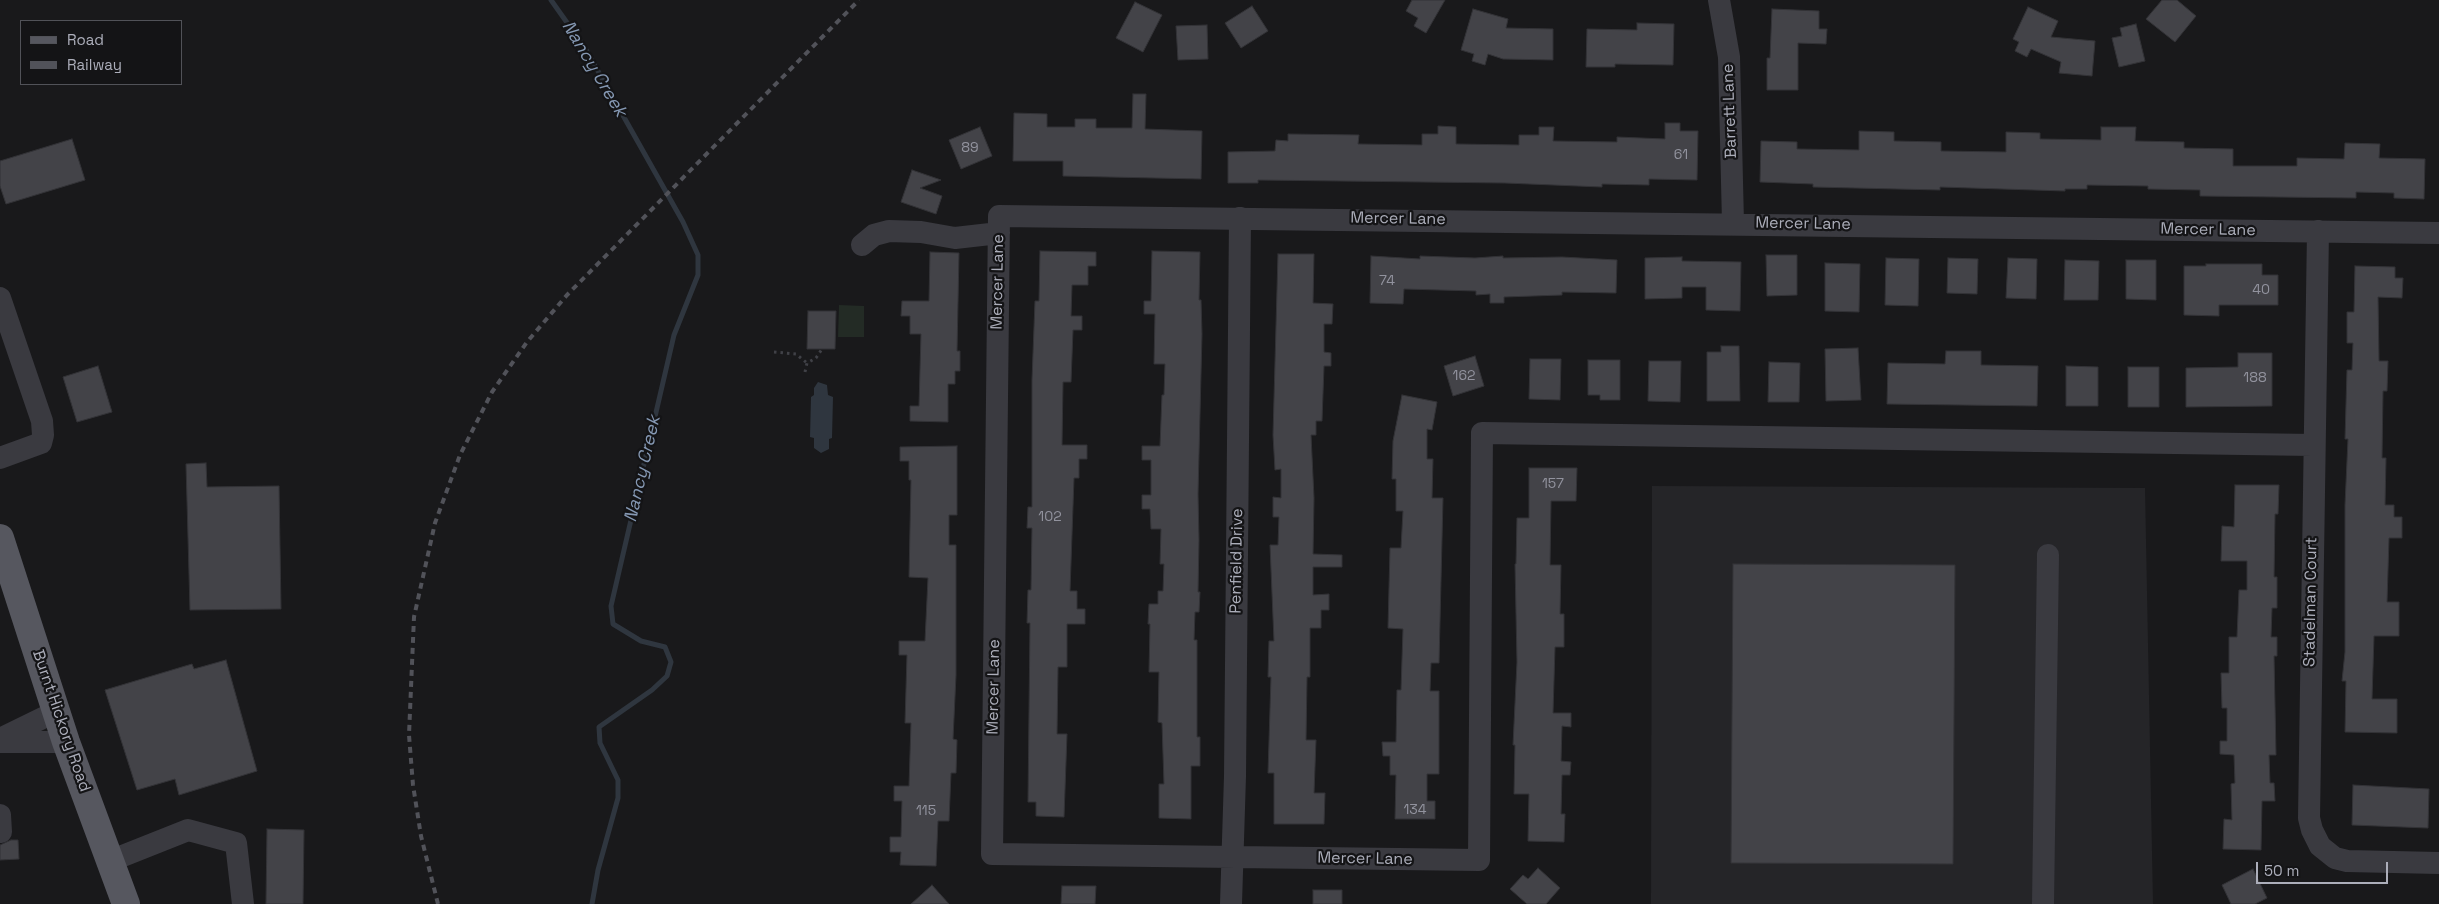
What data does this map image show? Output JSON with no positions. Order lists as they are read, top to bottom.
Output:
{
  "streets": {
    "main road": ["Burnt Hickory Road"],
    "street": [
      "Barrett Lane",
      "Mercer Lane",
      "Penfield Drive",
      "Stadelman Court"
    ]
  },
  "crossings": [
    ["Barrett Lane", "Mercer Lane"],
    ["Mercer Lane", "Penfield Drive"],
    ["Mercer Lane", "Stadelman Court"]
  ],
  "water": ["Nancy Creek"],
  "house_numbers": [
    "89",
    "61",
    "74",
    "40",
    "162",
    "188",
    "157",
    "102",
    "134",
    "115"
  ],
  "legend": ["Road", "Railway"],
  "scale_bar": "50 m"
}
